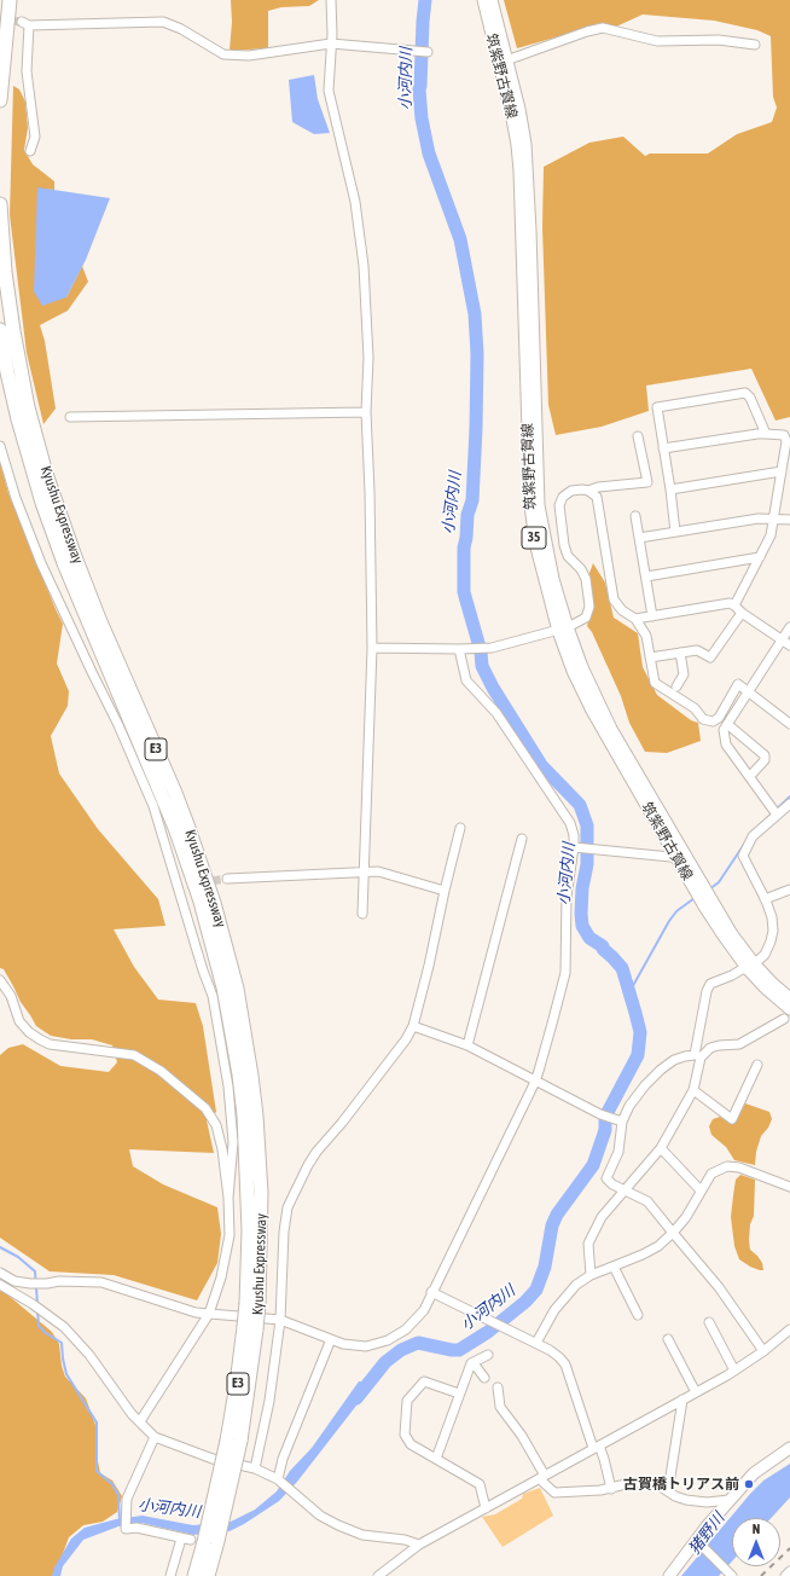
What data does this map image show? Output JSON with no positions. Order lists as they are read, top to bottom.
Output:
{
  "streets": {
    "highway": ["Kyushu Expressway", "E3"],
    "main road": ["筑紫野古賀線", "35"]
  },
  "water": ["小河内川", "猪野川"],
  "places": ["古賀橋トリアス前"],
  "north": "top"
}
